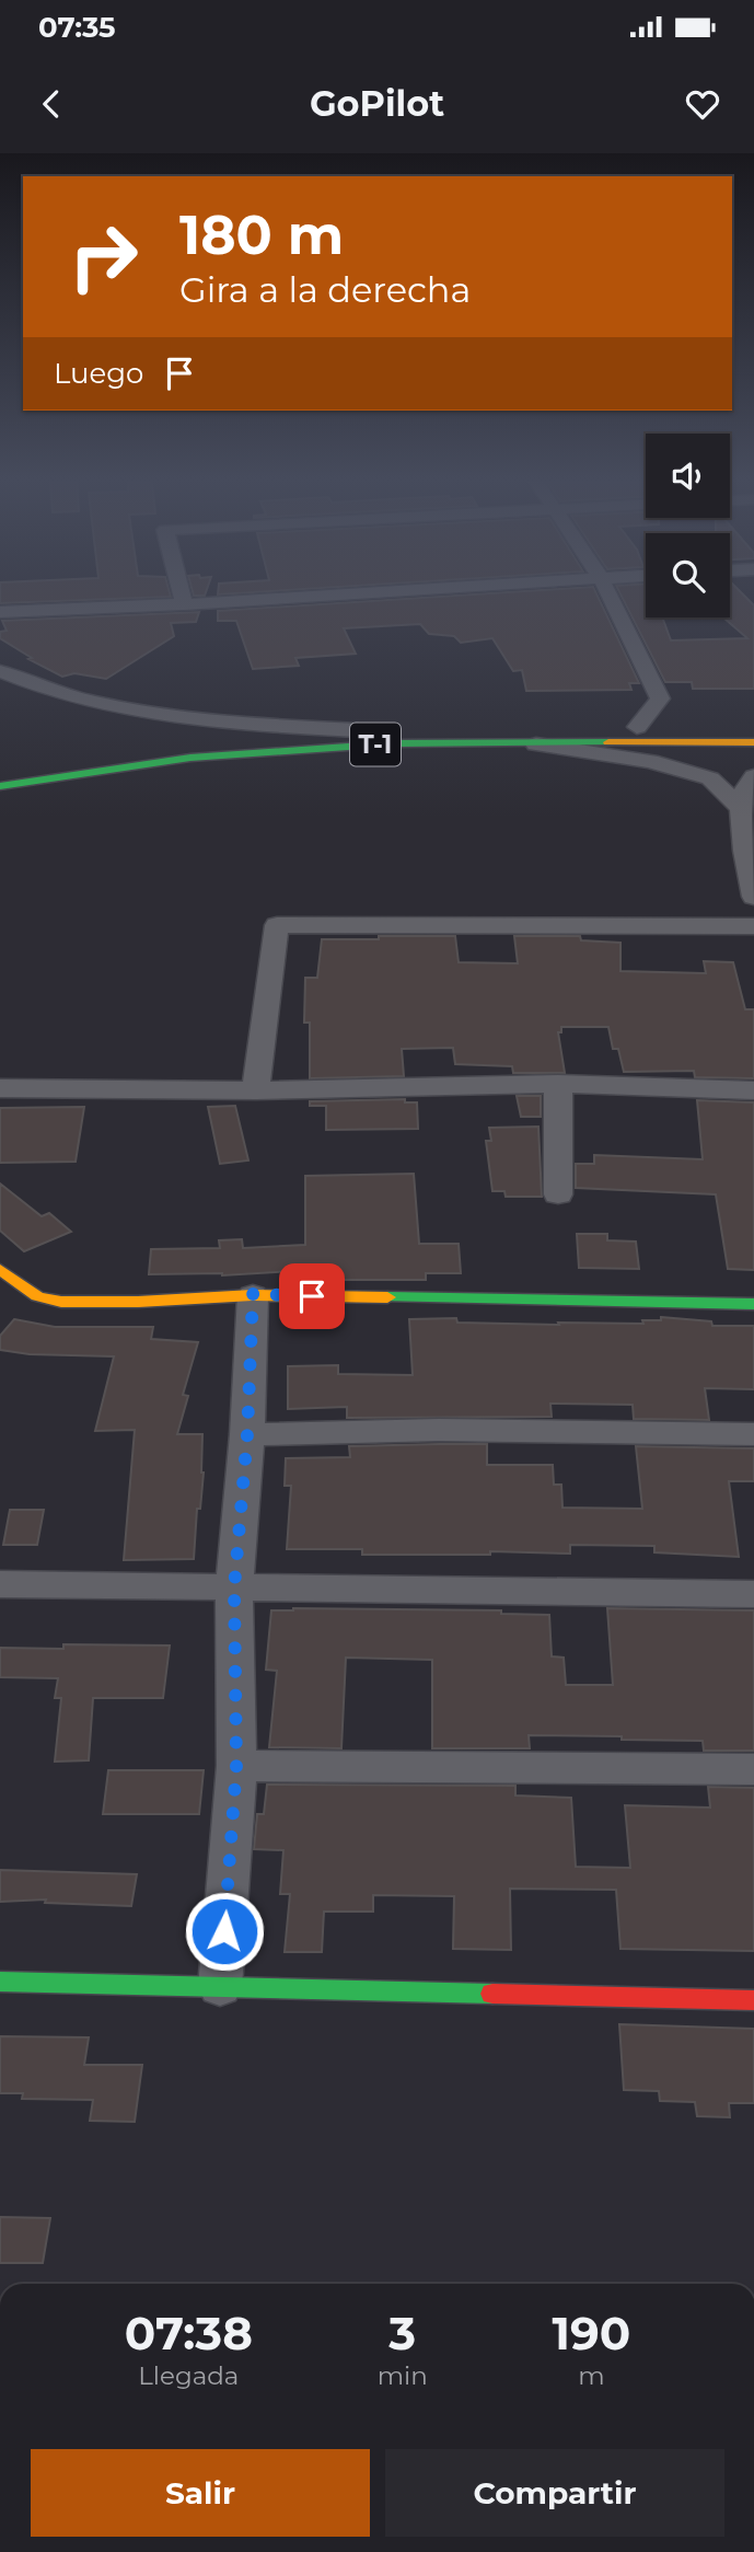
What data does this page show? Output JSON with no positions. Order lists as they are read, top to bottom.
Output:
{
  "streets": {
    "main road": ["T-1"]
  },
  "page": {
    "status": "07:35",
    "header": "GoPilot",
    "turn": ["180 m", "Gira a la derecha"],
    "then": "Luego",
    "eta": [
      "07:38",
      "Llegada",
      "3",
      "min",
      "190",
      "m"
    ],
    "buttons": ["Salir", "Compartir"]
  }
}
